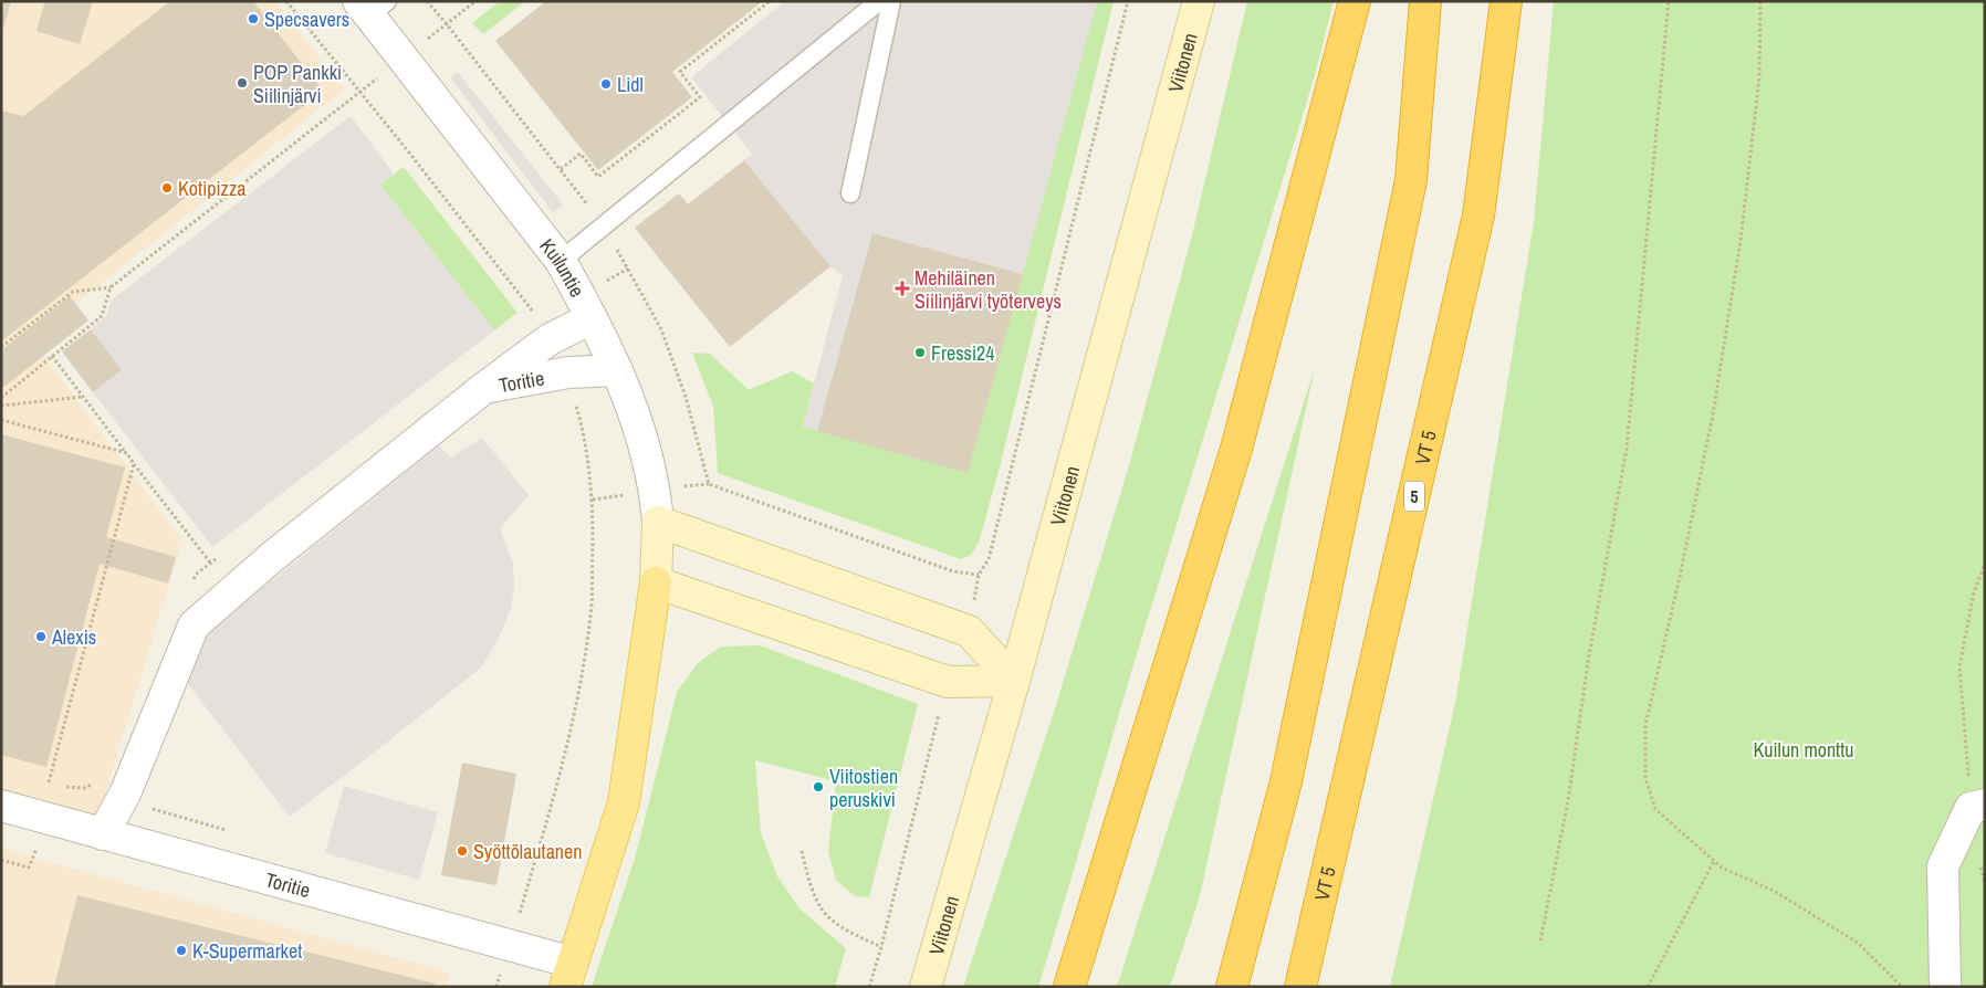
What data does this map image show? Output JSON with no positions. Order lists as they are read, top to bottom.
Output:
{
  "streets": {
    "highway": ["VT 5", "5"],
    "main road": ["Viitonen", "Kuiluntie"],
    "street": ["Toritie"]
  },
  "crossings": [
    ["Kuiluntie", "Toritie"]
  ],
  "parks": ["Kuilun monttu"],
  "places": {
    "other": [
      "Specsavers",
      "POP Pankki Siilinjärvi",
      "Lidl",
      "Kotipizza",
      "Fressi24",
      "Alexis",
      "Viitostien peruskivi",
      "Syöttölautanen",
      "K-Supermarket"
    ],
    "health": ["Mehiläinen Siilinjärvi työterveys"]
  }
}
